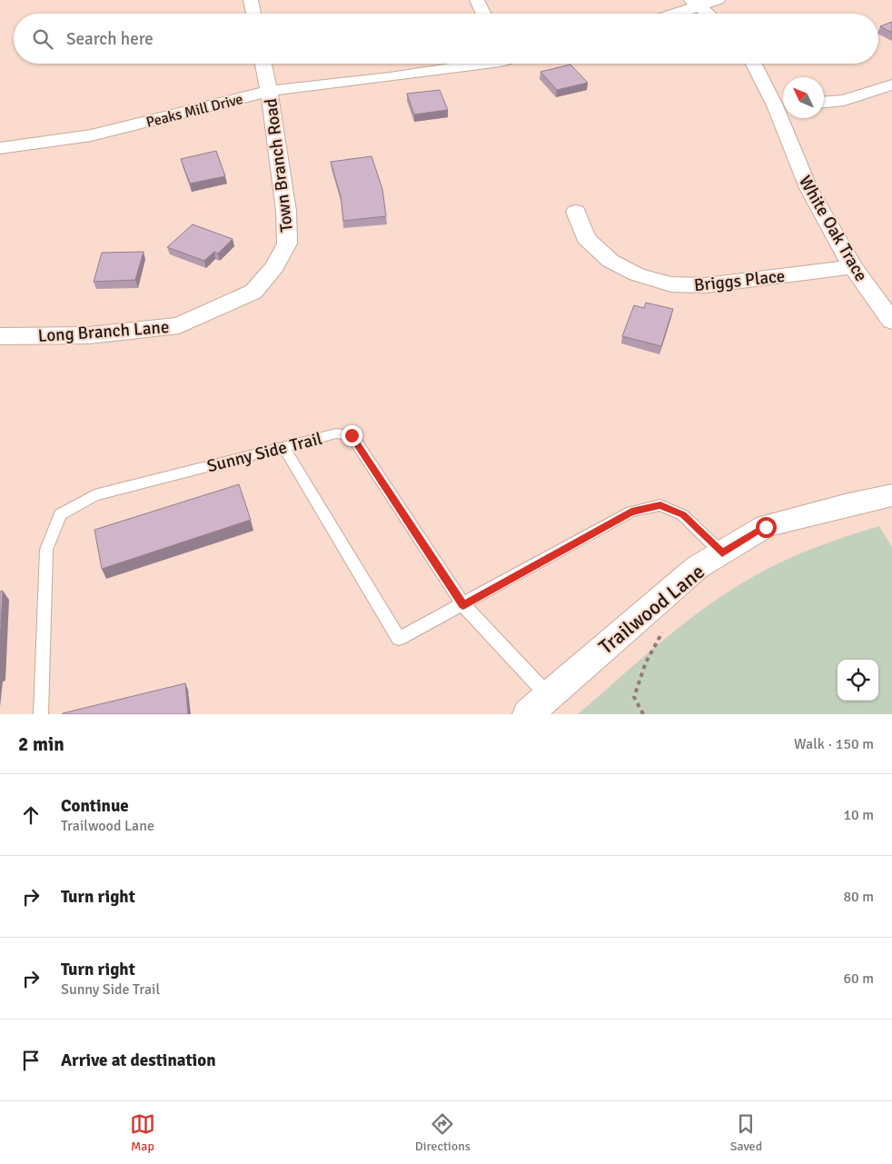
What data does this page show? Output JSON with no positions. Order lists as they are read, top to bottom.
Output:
{
  "streets": {
    "street": [
      "Peaks Mill Drive",
      "Town Branch Road",
      "White Oak Trace",
      "Briggs Place",
      "Long Branch Lane",
      "Trailwood Lane"
    ],
    "lane": ["Sunny Side Trail"]
  },
  "crossings": [
    ["Peaks Mill Drive", "Town Branch Road"],
    ["Town Branch Road", "Long Branch Lane"],
    ["White Oak Trace", "Briggs Place"],
    ["Sunny Side Trail", "Trailwood Lane"]
  ],
  "north": "top left",
  "page": {
    "search": "Search here",
    "heading": ["2 min", "Walk · 150 m"],
    "list": [
      ["Continue", "Trailwood Lane", "10 m"],
      ["Turn right", "80 m"],
      ["Turn right", "Sunny Side Trail", "60 m"],
      "Arrive at destination"
    ],
    "nav": ["Map", "Directions", "Saved"]
  }
}
